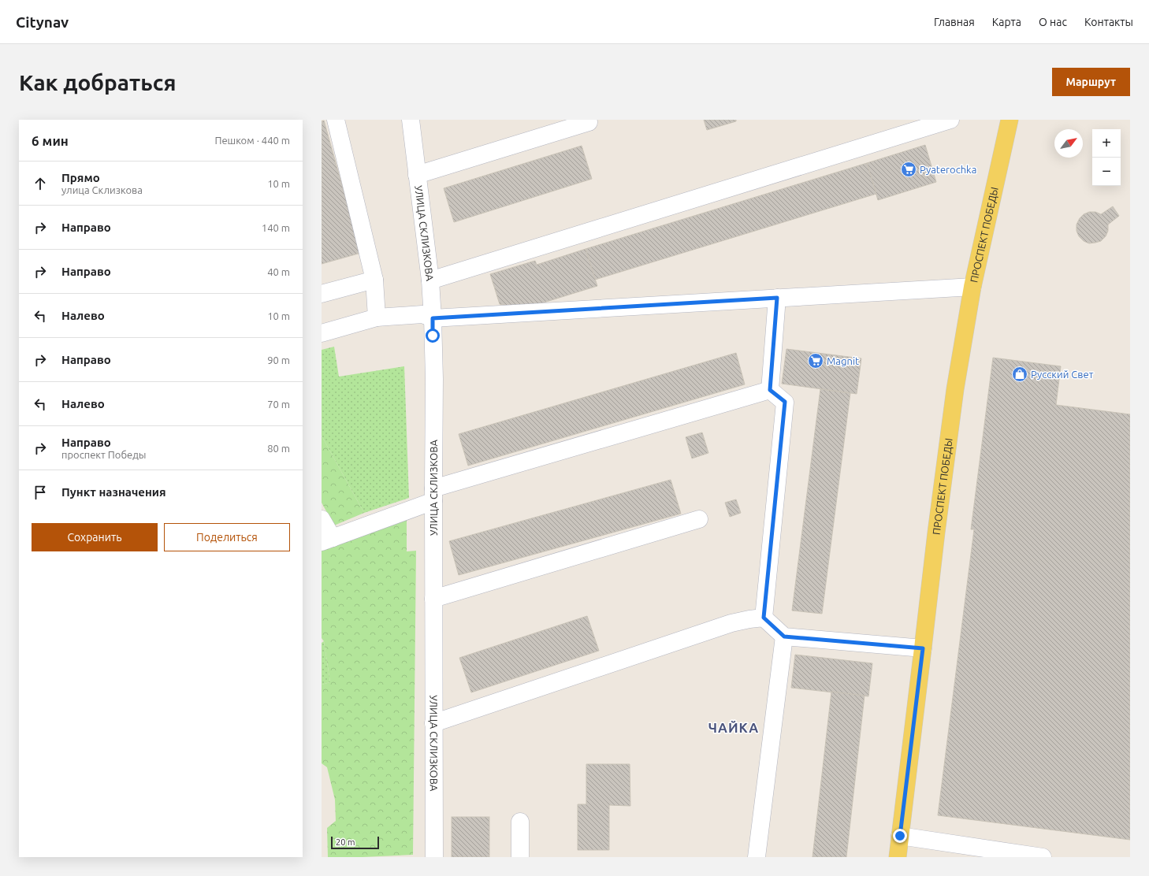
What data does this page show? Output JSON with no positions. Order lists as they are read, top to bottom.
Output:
{
  "streets": {
    "main road": ["ПРОСПЕКТ ПОБЕДЫ"],
    "street": ["УЛИЦА СКЛИЗКОВА"]
  },
  "districts": ["ЧАЙКА"],
  "places": {
    "supermarket": ["Pyaterochka", "Magnit"],
    "shop": ["Русский Свет"]
  },
  "scale_bar": "20 m",
  "north": "top right",
  "page": {
    "header": "Citynav",
    "nav": [
      "Главная",
      "Карта",
      "О нас",
      "Контакты"
    ],
    "buttons": [
      "Маршрут",
      ["Сохранить", "Поделиться"]
    ],
    "title": "Как добраться",
    "heading": ["6 мин", "Пешком · 440 m"],
    "map_buttons": ["+", "−"],
    "list": [
      ["Прямо", "улица Склизкова", "10 m"],
      ["Направо", "140 m"],
      ["Направо", "40 m"],
      ["Налево", "10 m"],
      ["Направо", "90 m"],
      ["Налево", "70 m"],
      ["Направо", "проспект Победы", "80 m"],
      "Пункт назначения"
    ],
    "scale": "20 m"
  }
}
